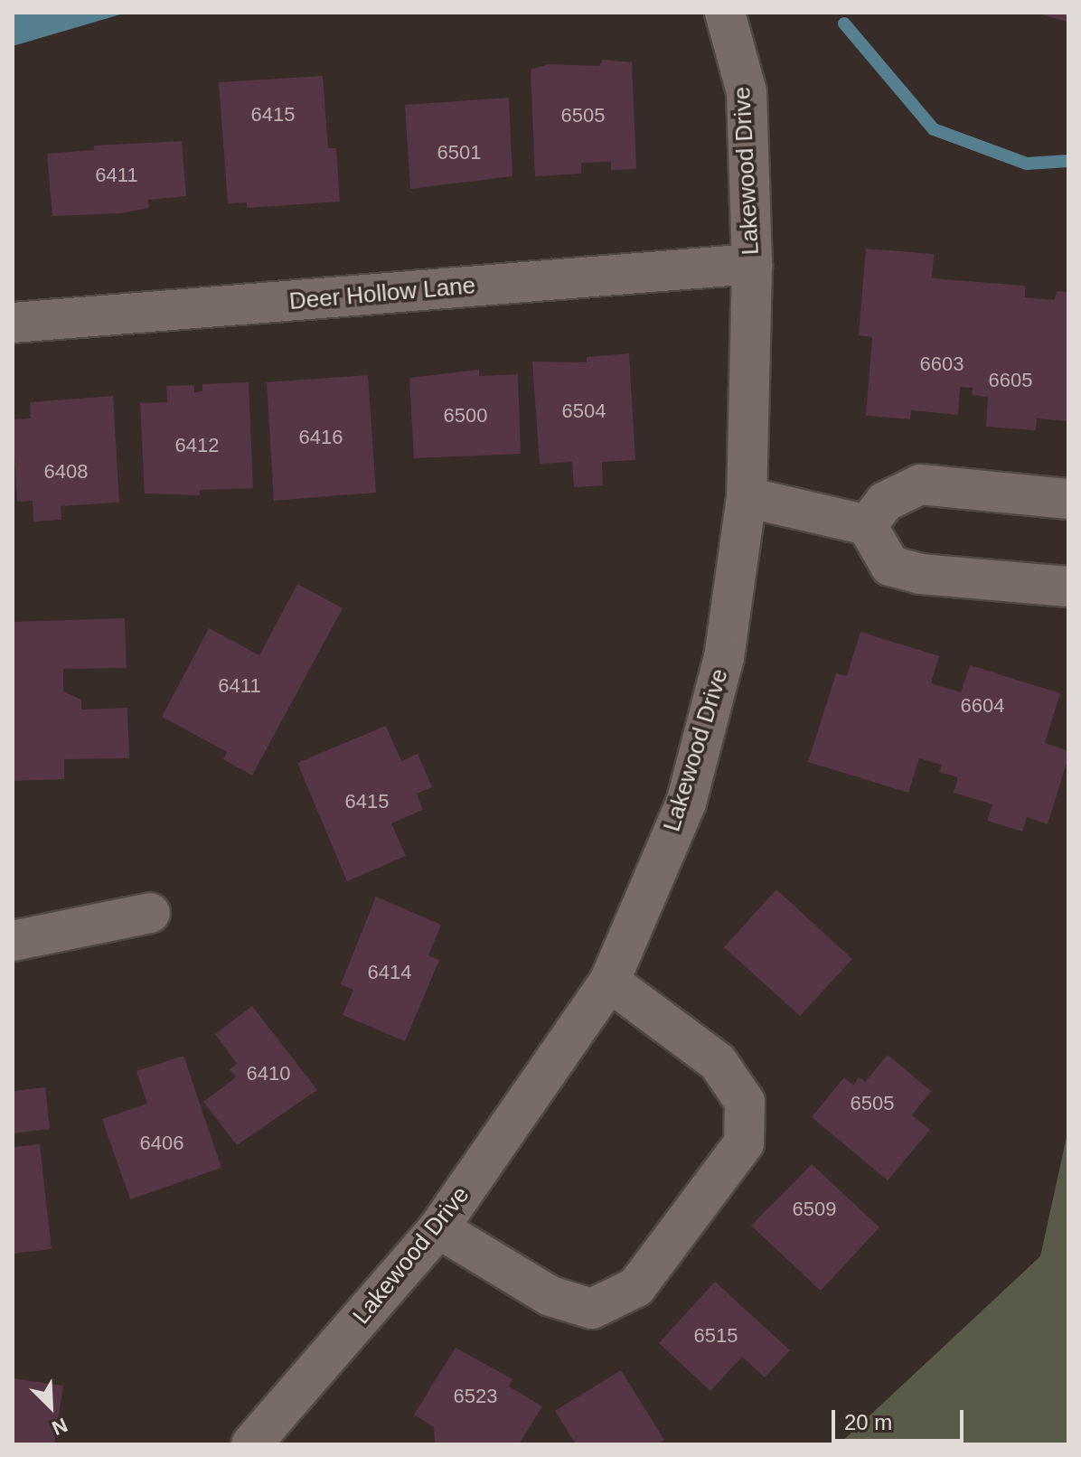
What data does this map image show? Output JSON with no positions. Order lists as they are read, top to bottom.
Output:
{
  "streets": {
    "street": ["Lakewood Drive", "Deer Hollow Lane"]
  },
  "crossings": [
    ["Lakewood Drive", "Deer Hollow Lane"]
  ],
  "house_numbers": [
    "6415",
    "6505",
    "6501",
    "6411",
    "6603",
    "6605",
    "6504",
    "6500",
    "6416",
    "6412",
    "6408",
    "6411",
    "6604",
    "6415",
    "6414",
    "6410",
    "6505",
    "6406",
    "6509",
    "6515",
    "6523"
  ],
  "scale_bar": "20 m",
  "north": "bottom right"
}
